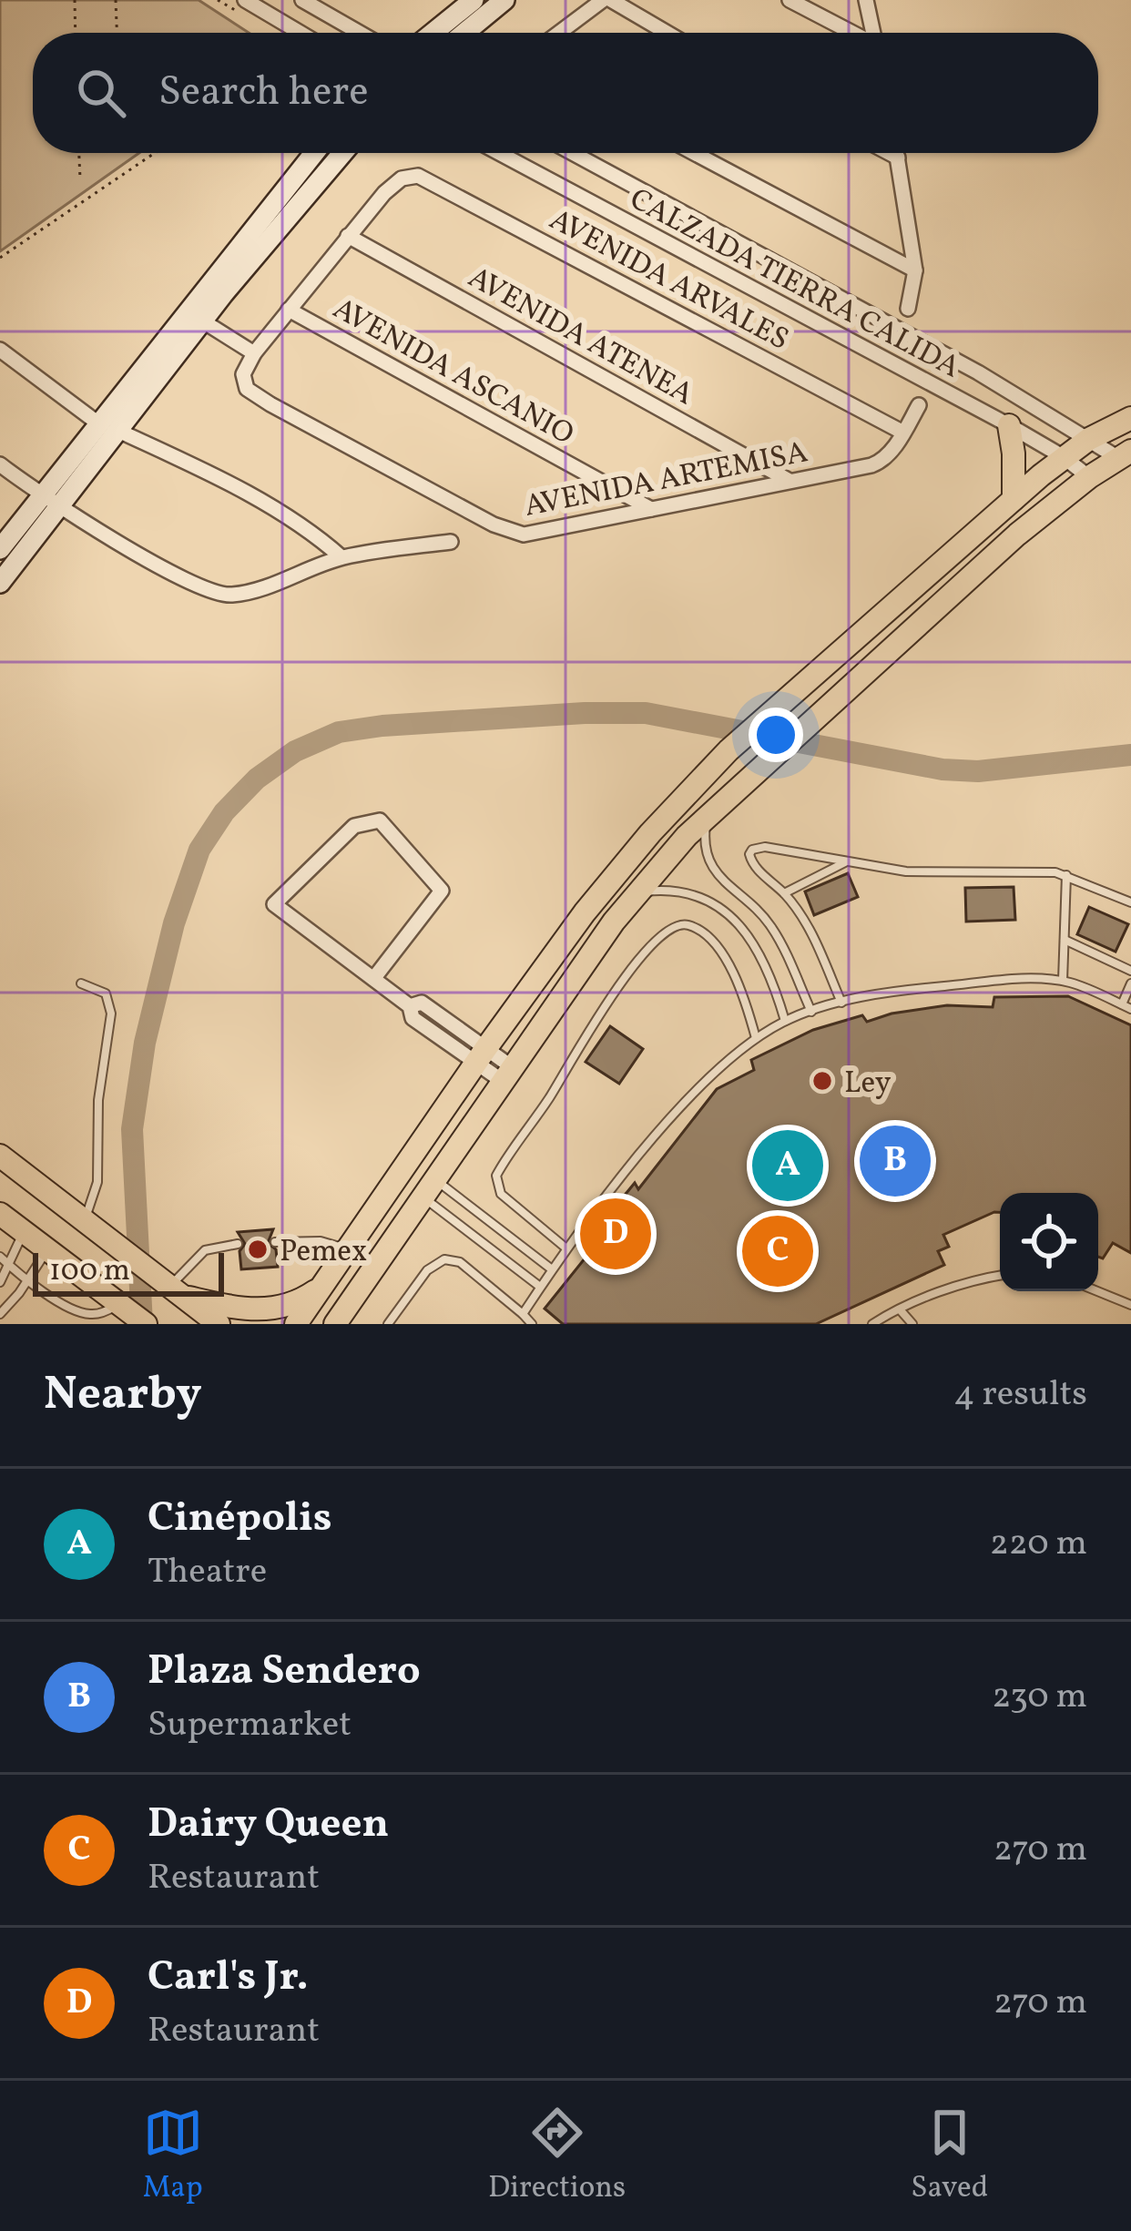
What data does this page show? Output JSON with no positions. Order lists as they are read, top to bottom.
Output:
{
  "streets": {
    "street": [
      "AVENIDA ARVALES",
      "CALZADA TIERRA CALIDA",
      "AVENIDA ATENEA",
      "AVENIDA ASCANIO",
      "AVENIDA ARTEMISA"
    ]
  },
  "crossings": [
    ["AVENIDA ARVALES", "AVENIDA ATENEA"],
    ["AVENIDA ARVALES", "AVENIDA ARTEMISA"],
    ["AVENIDA ATENEA", "AVENIDA ARTEMISA"],
    ["AVENIDA ASCANIO", "AVENIDA ARTEMISA"]
  ],
  "places": ["Ley", "Pemex"],
  "scale_bar": "100 m",
  "page": {
    "search": "Search here",
    "pins": [
      "B",
      "A",
      "D",
      "C"
    ],
    "scale": "100 m",
    "heading": ["Nearby", "4 results"],
    "list": [
      {
        "mark": "A",
        "name": "Cinépolis",
        "note": "Theatre",
        "value": "220 m"
      },
      {
        "mark": "B",
        "name": "Plaza Sendero",
        "note": "Supermarket",
        "value": "230 m"
      },
      {
        "mark": "C",
        "name": "Dairy Queen",
        "note": "Restaurant",
        "value": "270 m"
      },
      {
        "mark": "D",
        "name": "Carl's Jr.",
        "note": "Restaurant",
        "value": "270 m"
      }
    ],
    "nav": ["Map", "Directions", "Saved"]
  }
}
